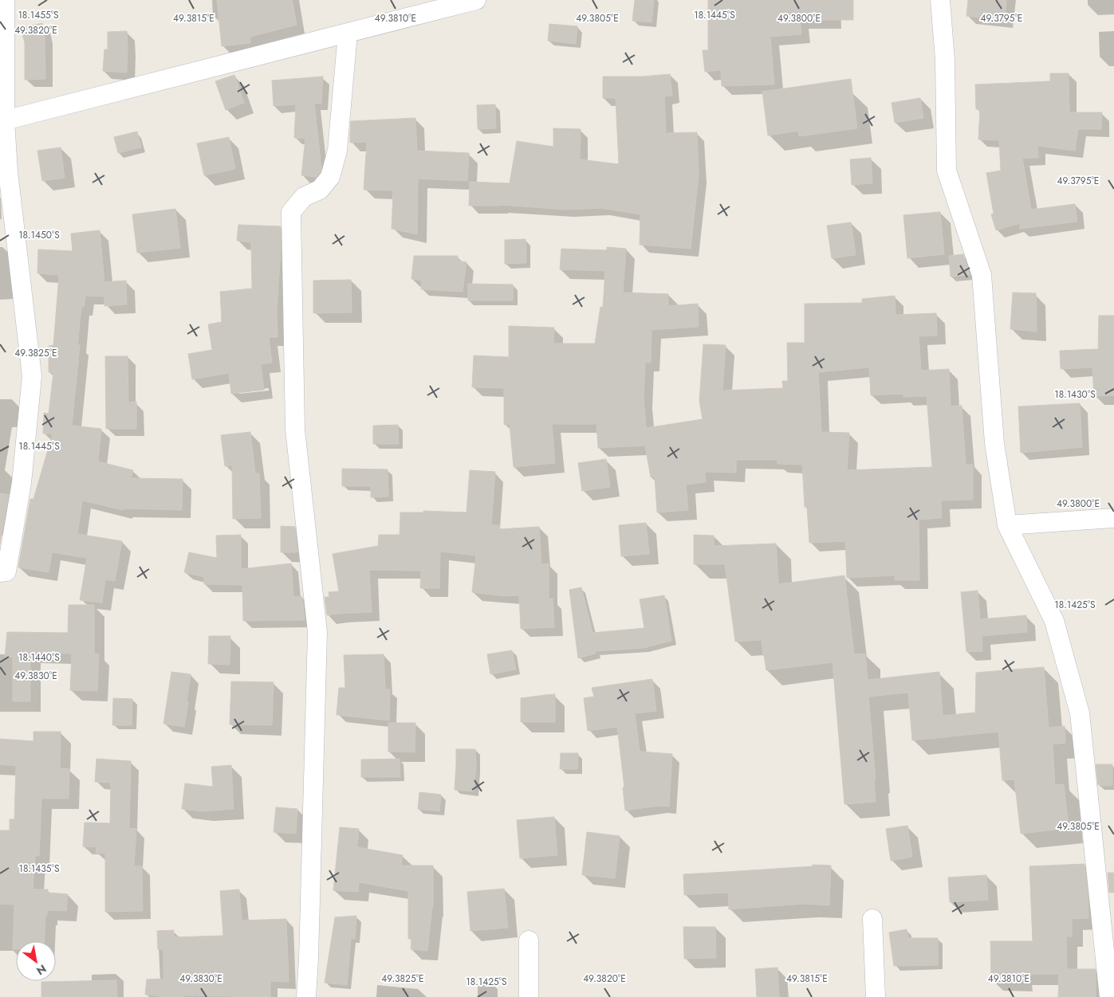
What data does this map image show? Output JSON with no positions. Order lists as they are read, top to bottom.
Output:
{
  "north": "bottom right",
  "coordinates": [
    "18.1455°S",
    "18.1445°S",
    "49.3815°E",
    "49.3810°E",
    "49.3805°E",
    "49.3800°E",
    "49.3795°E",
    "49.3820°E",
    "18.1450°S",
    "49.3825°E",
    "18.1430°S",
    "18.1425°S",
    "18.1440°S",
    "49.3830°E",
    "18.1435°S"
  ]
}
